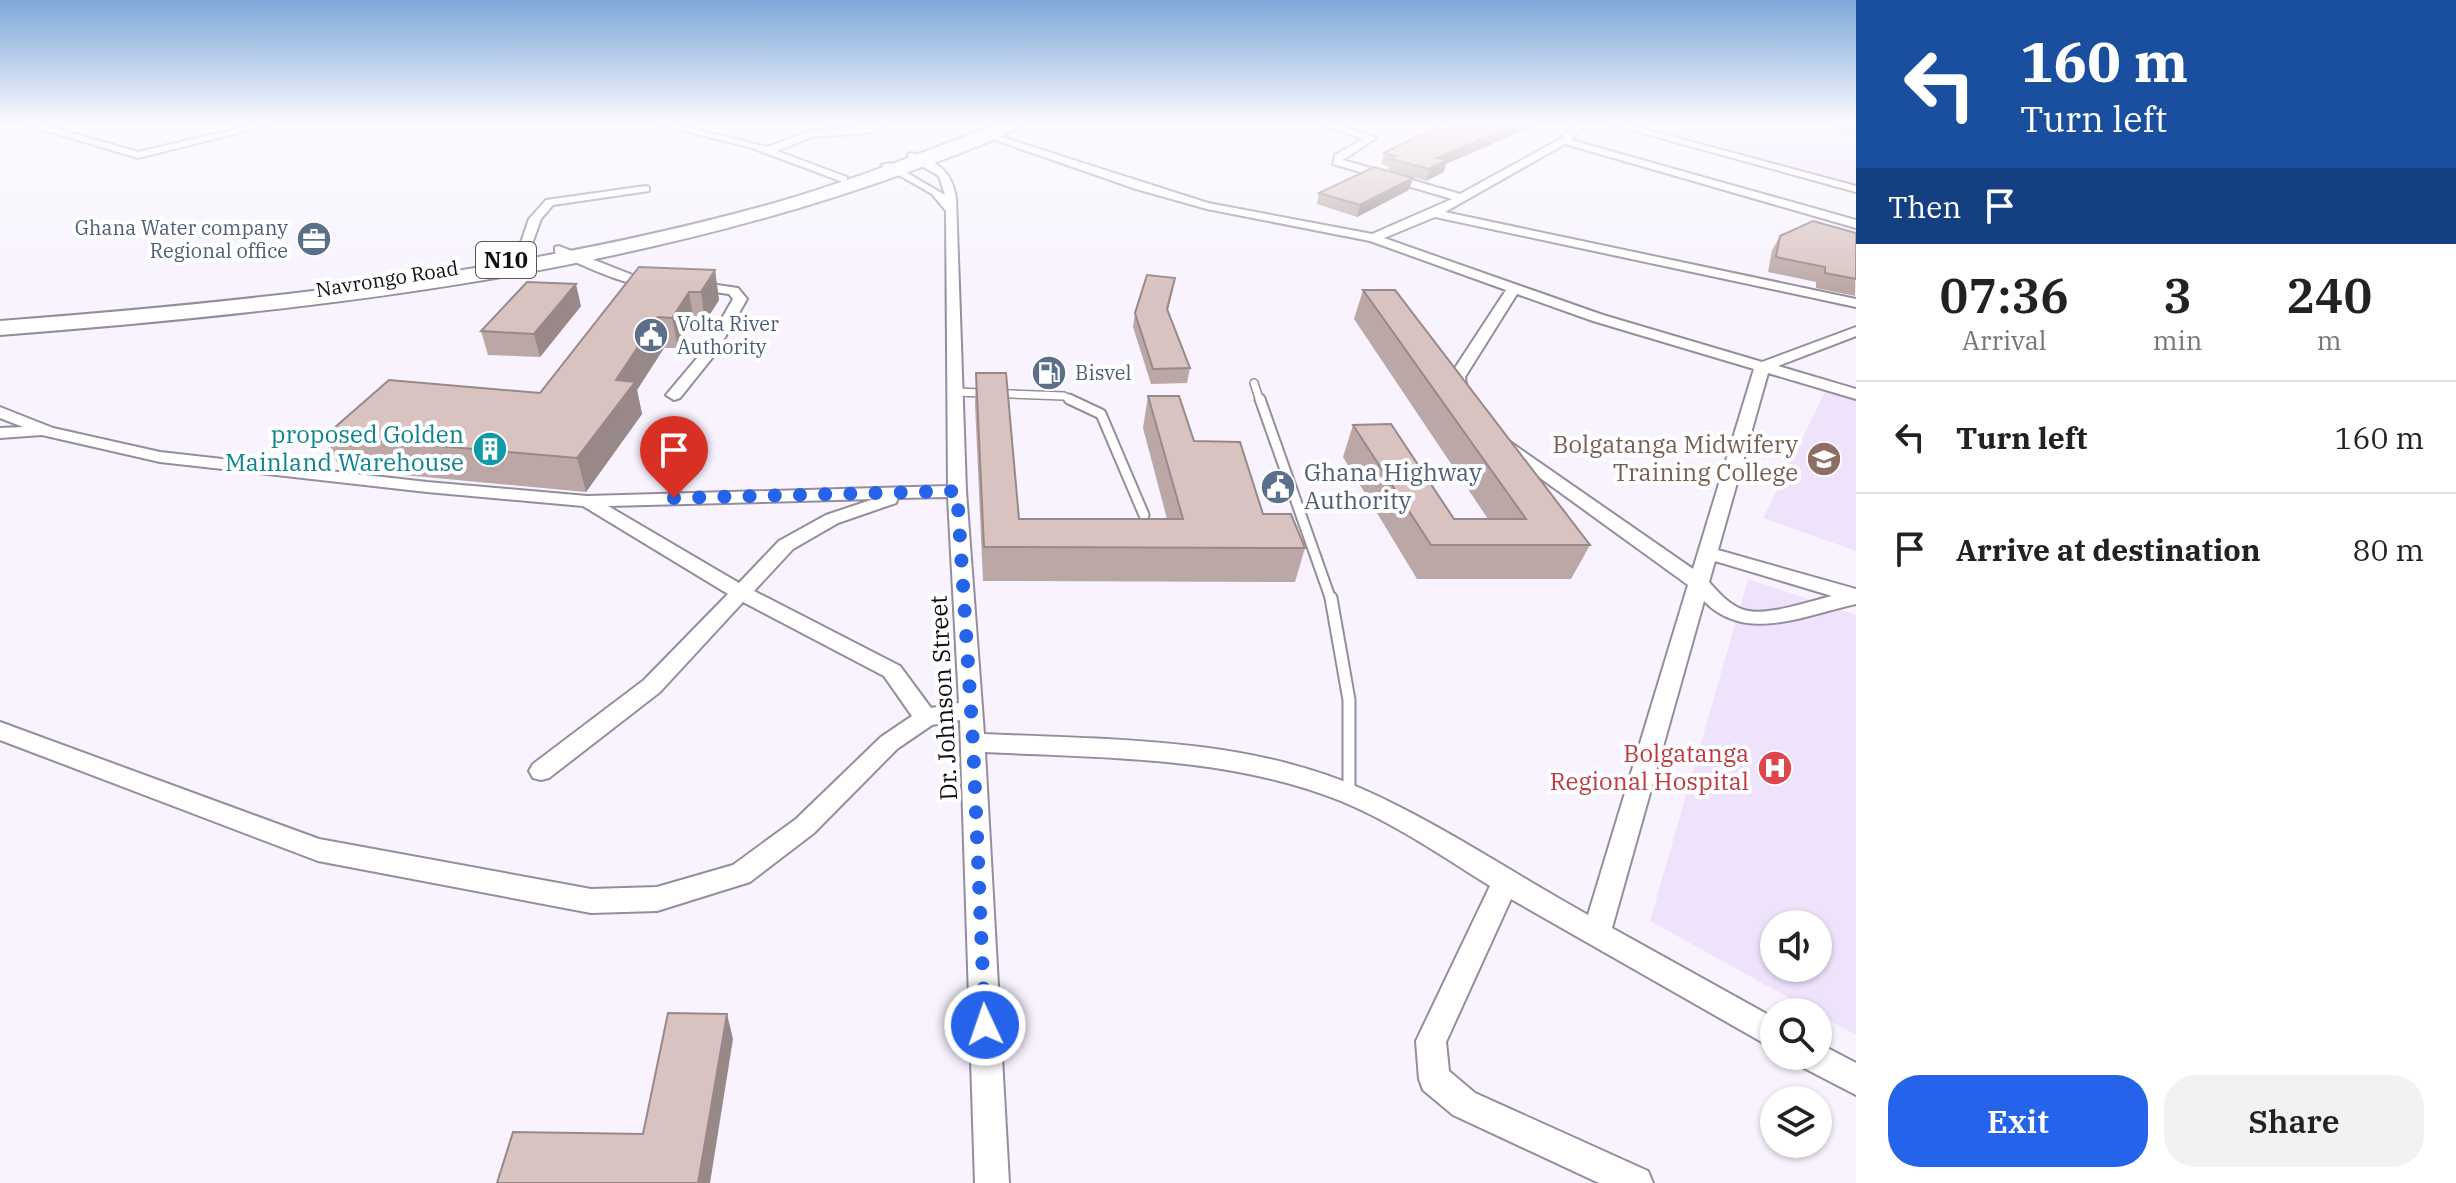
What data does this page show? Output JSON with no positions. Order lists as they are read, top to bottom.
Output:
{
  "streets": {
    "highway": ["N10", "Navrongo Road"],
    "street": ["Dr. Johnson Street"]
  },
  "places": {
    "office": ["Ghana Water company Regional office"],
    "public building": ["Volta River Authority", "Ghana Highway Authority"],
    "fuel station": ["Bisvel"],
    "building": ["proposed Golden Mainland Warehouse"],
    "school or university": ["Bolgatanga Midwifery Training College"],
    "hospital": ["Bolgatanga Regional Hospital"]
  },
  "page": {
    "turn": ["160 m", "Turn left"],
    "then": "Then",
    "eta": [
      "07:36",
      "Arrival",
      "3",
      "min",
      "240",
      "m"
    ],
    "list": [
      {
        "name": "Turn left",
        "value": "160 m"
      },
      {
        "name": "Arrive at destination",
        "value": "80 m"
      }
    ],
    "buttons": ["Exit", "Share"]
  }
}
